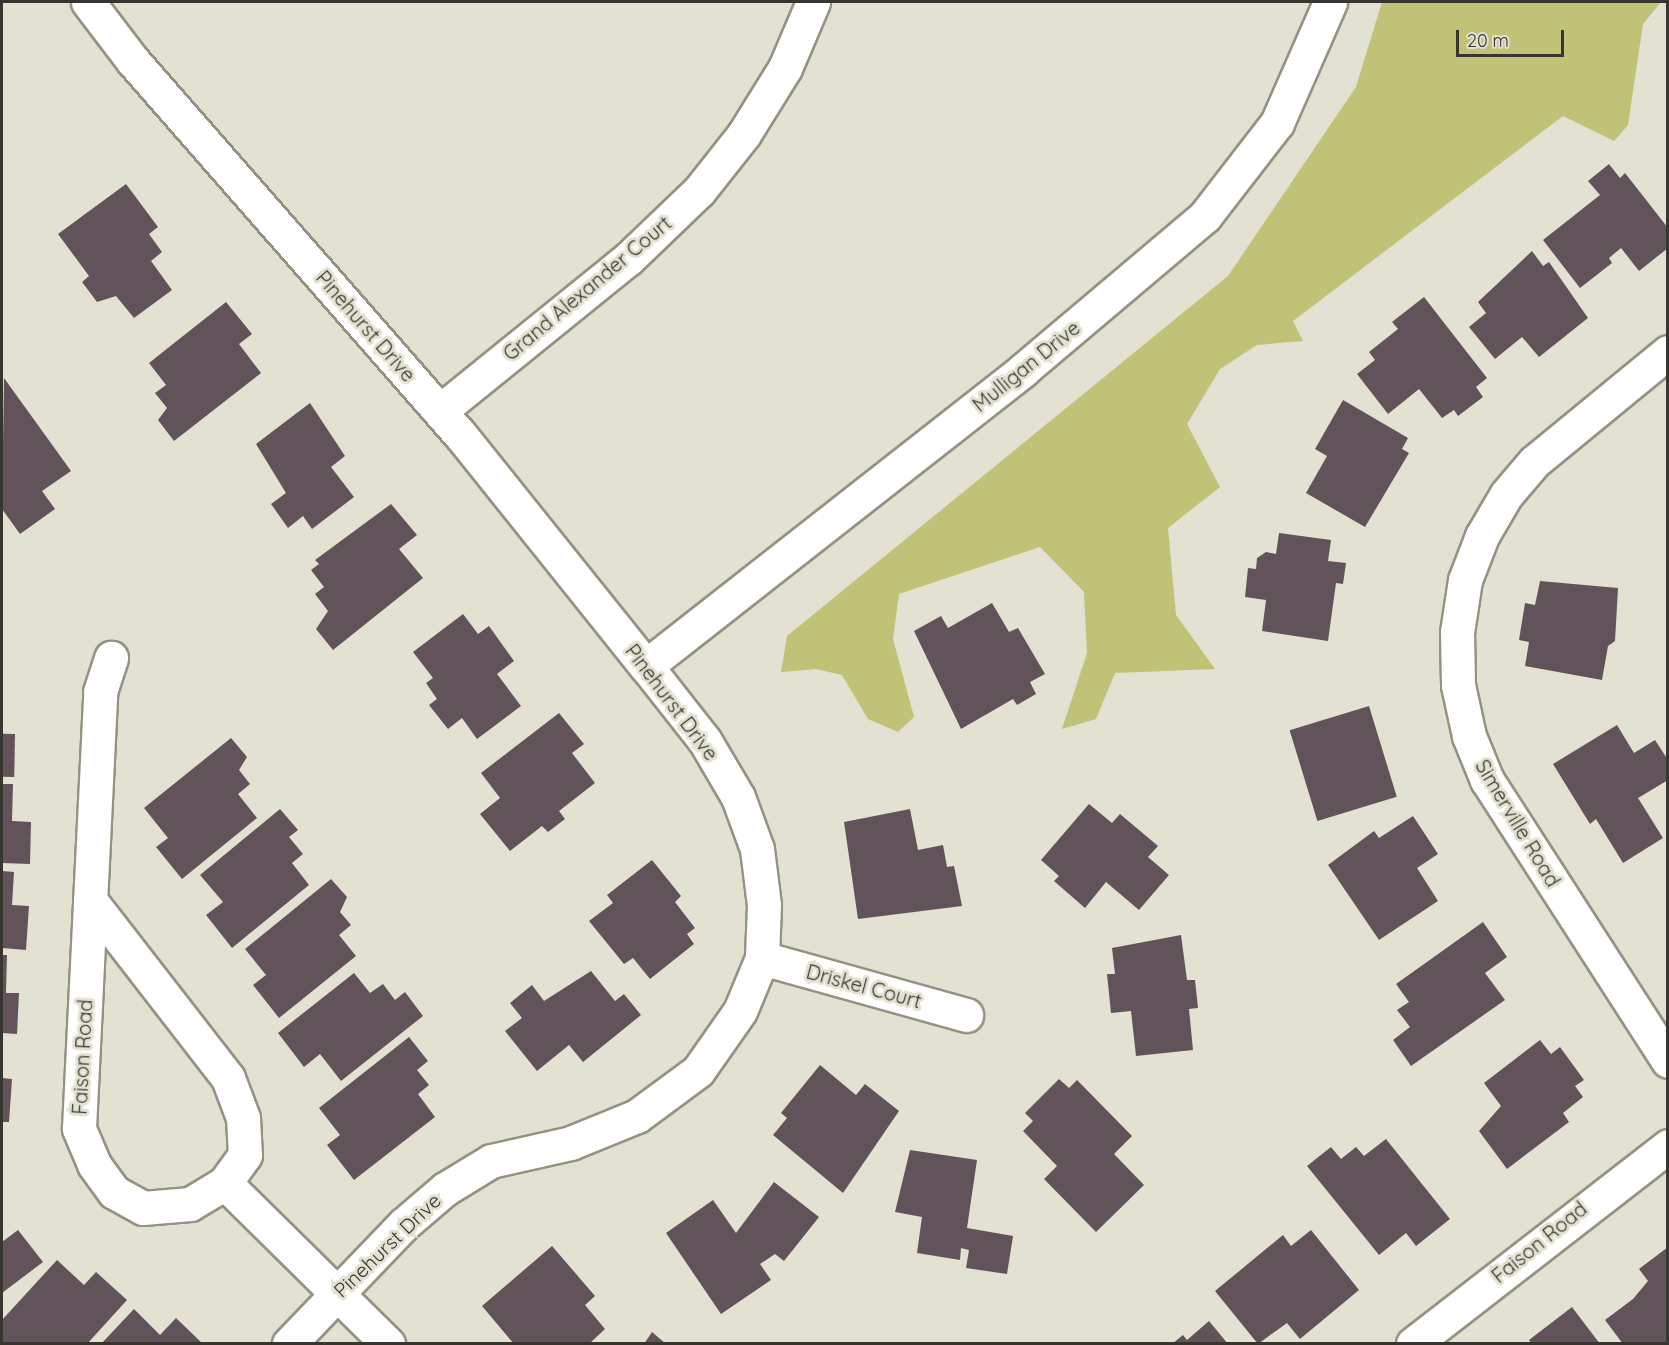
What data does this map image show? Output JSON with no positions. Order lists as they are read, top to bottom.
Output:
{
  "streets": {
    "street": [
      "Grand Alexander Court",
      "Pinehurst Drive",
      "Mulligan Drive",
      "Simerville Road",
      "Driskel Court",
      "Faison Road"
    ]
  },
  "crossings": [
    ["Grand Alexander Court", "Pinehurst Drive"],
    ["Pinehurst Drive", "Mulligan Drive"],
    ["Pinehurst Drive", "Driskel Court"]
  ],
  "scale_bar": "20 m"
}
